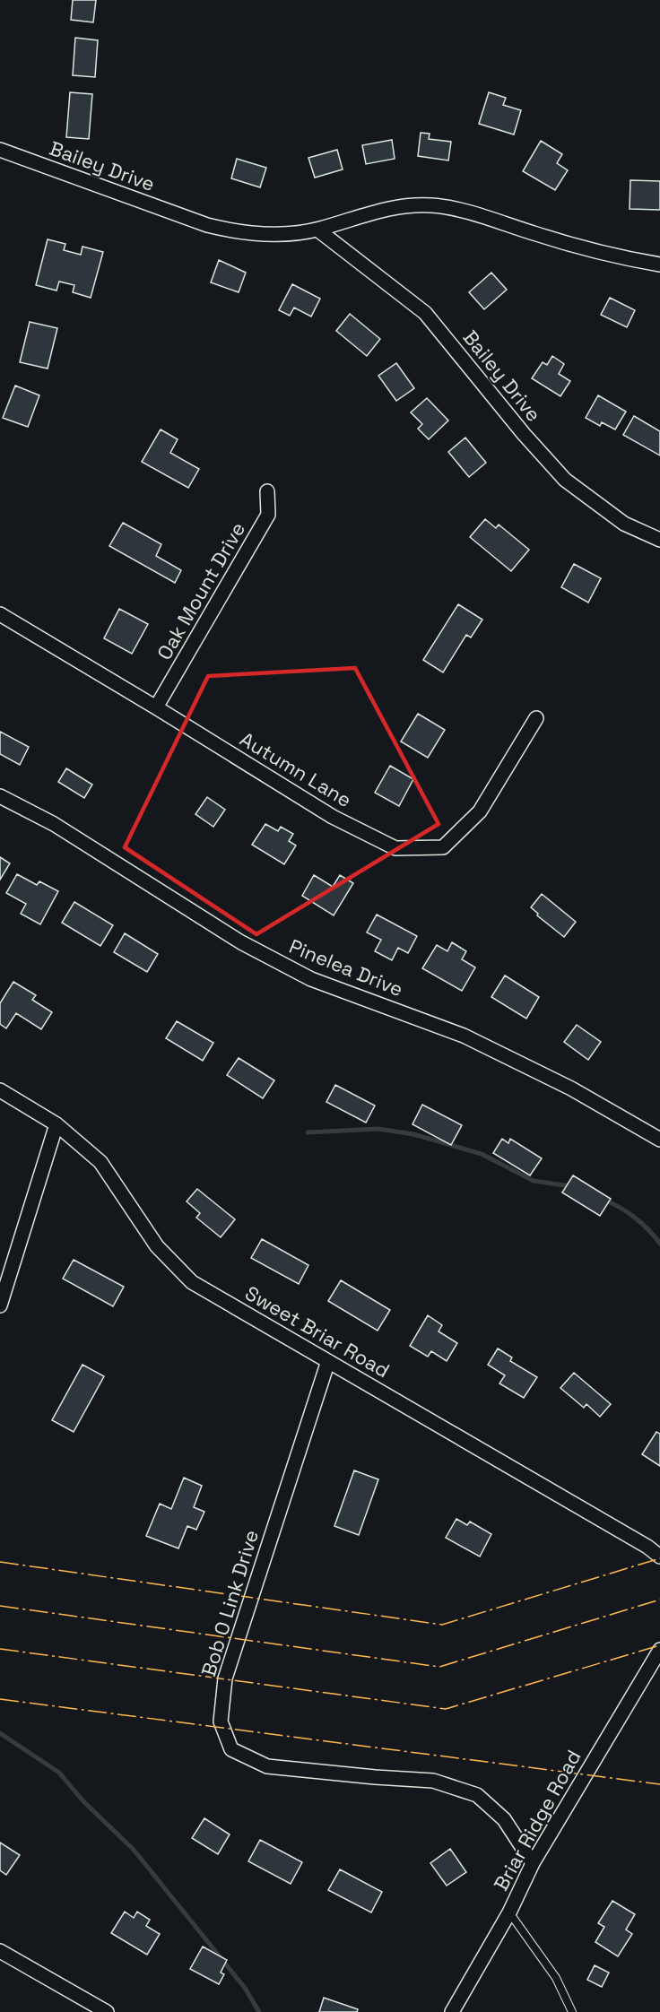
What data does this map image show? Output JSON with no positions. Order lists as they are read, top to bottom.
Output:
{
  "streets": {
    "street": [
      "Bailey Drive",
      "Oak Mount Drive",
      "Autumn Lane",
      "Pinelea Drive",
      "Sweet Briar Road",
      "Bob O Link Drive",
      "Briar Ridge Road"
    ]
  },
  "crossings": [
    ["Oak Mount Drive", "Autumn Lane"],
    ["Sweet Briar Road", "Bob O Link Drive"],
    ["Bob O Link Drive", "Briar Ridge Road"]
  ]
}
